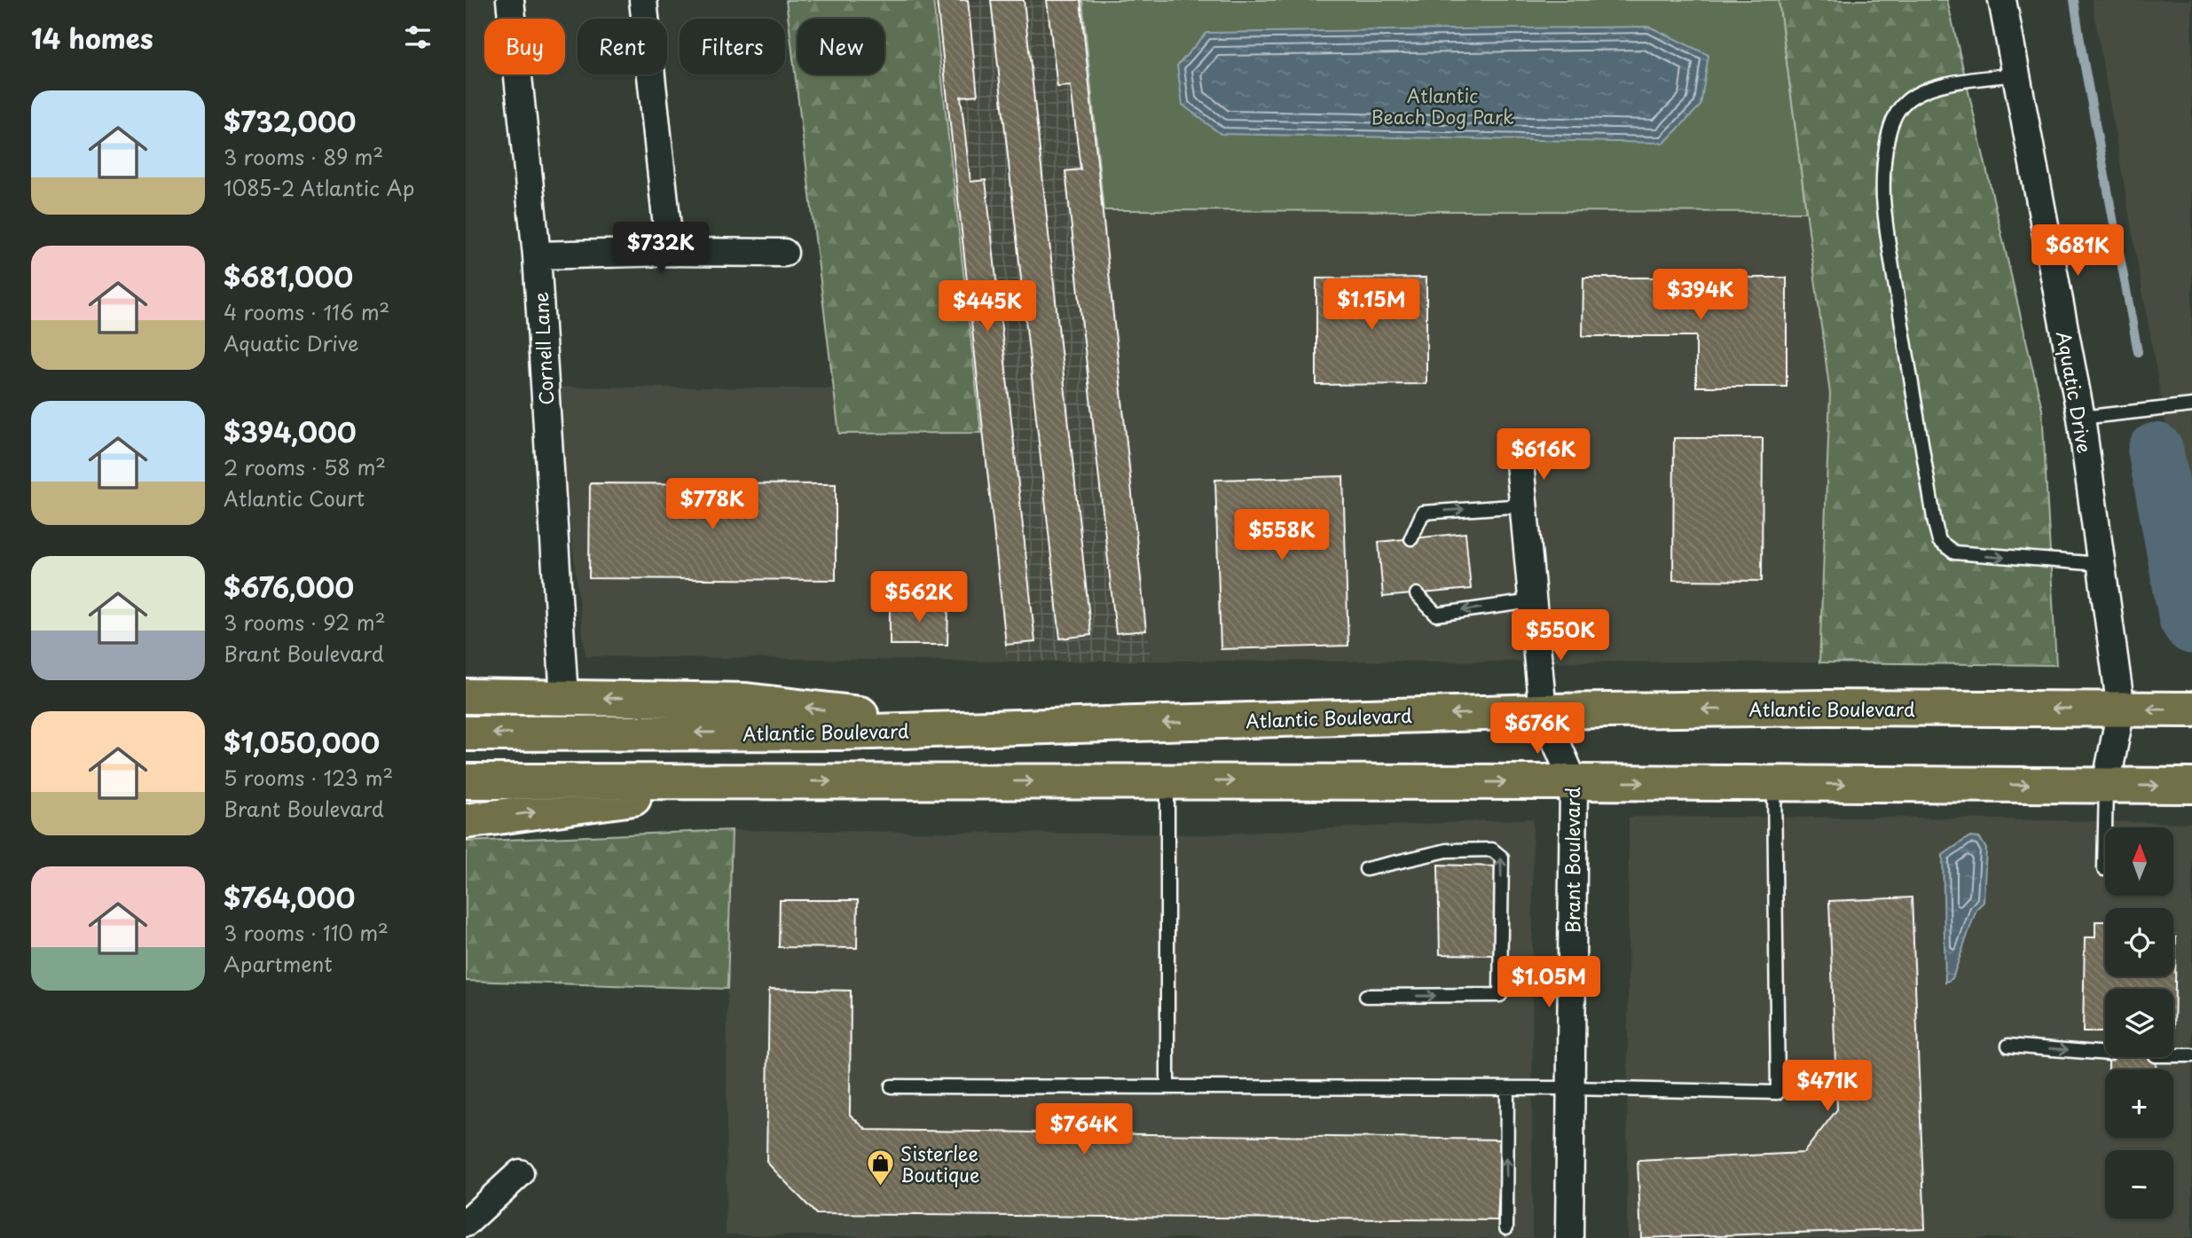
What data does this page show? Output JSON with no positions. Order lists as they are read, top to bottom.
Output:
{
  "streets": {
    "highway": ["Atlantic Boulevard"],
    "street": ["Cornell Lane", "Aquatic Drive", "Brant Boulevard"]
  },
  "crossings": [
    ["Aquatic Drive", "Atlantic Boulevard"],
    ["Atlantic Boulevard", "Brant Boulevard"]
  ],
  "parks": ["Atlantic Beach Dog Park"],
  "places": {
    "shop": ["Sisterlee Boutique"]
  },
  "north": "top",
  "page": {
    "heading": "14 homes",
    "chip": [
      "Buy",
      "Rent",
      "Filters",
      "New"
    ],
    "list": [
      {
        "name": "$732,000",
        "note": "3 rooms · 89 m² · 1085-2 Atlantic Ap"
      },
      {
        "name": "$681,000",
        "note": "4 rooms · 116 m² · Aquatic Drive"
      },
      {
        "name": "$394,000",
        "note": "2 rooms · 58 m² · Atlantic Court"
      },
      {
        "name": "$676,000",
        "note": "3 rooms · 92 m² · Brant Boulevard"
      },
      {
        "name": "$1,050,000",
        "note": "5 rooms · 123 m² · Brant Boulevard"
      },
      {
        "name": "$764,000",
        "note": "3 rooms · 110 m² · Apartment"
      }
    ],
    "price": [
      "$732K",
      "$681K",
      "$394K",
      "$1.15M",
      "$445K",
      "$616K",
      "$778K",
      "$558K",
      "$562K",
      "$550K",
      "$676K",
      "$1.05M",
      "$471K",
      "$764K"
    ],
    "map_buttons": ["+", "−"]
  }
}
